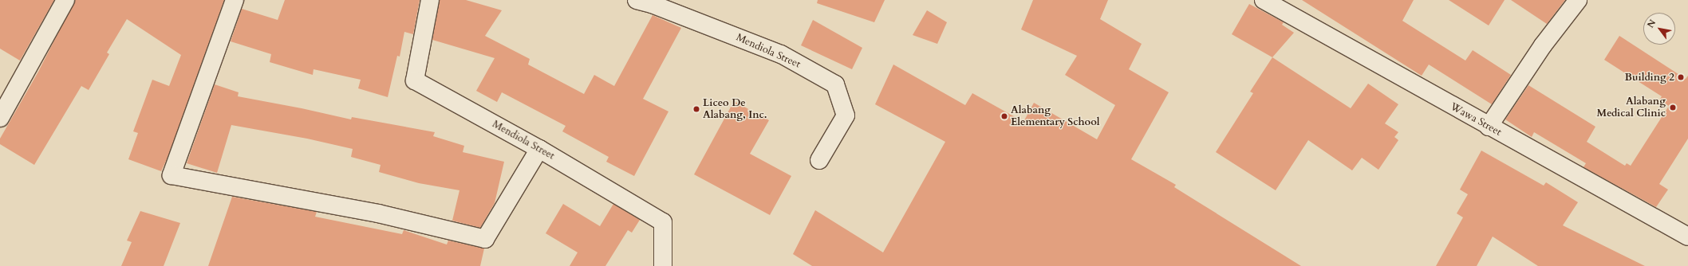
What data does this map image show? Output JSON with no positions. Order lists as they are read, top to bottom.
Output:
{
  "streets": {
    "street": ["Mendiola Street", "Wawa Street"]
  },
  "places": [
    "Building 2",
    "Alabang Medical Clinic",
    "Liceo De Alabang, Inc.",
    "Alabang Elementary School"
  ],
  "north": "top left"
}
